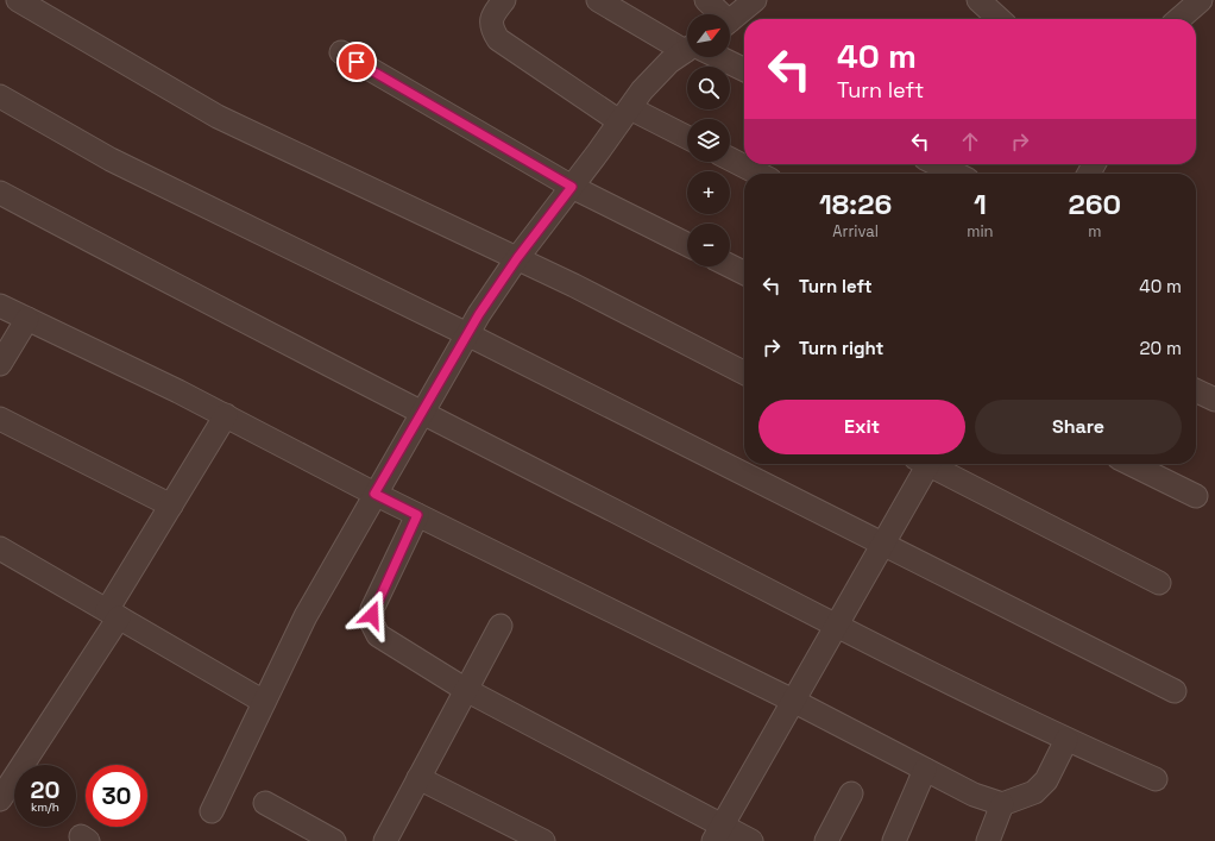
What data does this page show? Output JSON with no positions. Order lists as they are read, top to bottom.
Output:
{
  "north": "top right",
  "page": {
    "map_buttons": ["+", "−"],
    "turn": ["40 m", "Turn left"],
    "eta": [
      "18:26",
      "Arrival",
      "1",
      "min",
      "260",
      "m"
    ],
    "list": [
      {
        "name": "Turn left",
        "value": "40 m"
      },
      {
        "name": "Turn right",
        "value": "20 m"
      }
    ],
    "buttons": ["Exit", "Share"],
    "speed": "20 km/h",
    "limit": "30"
  }
}
